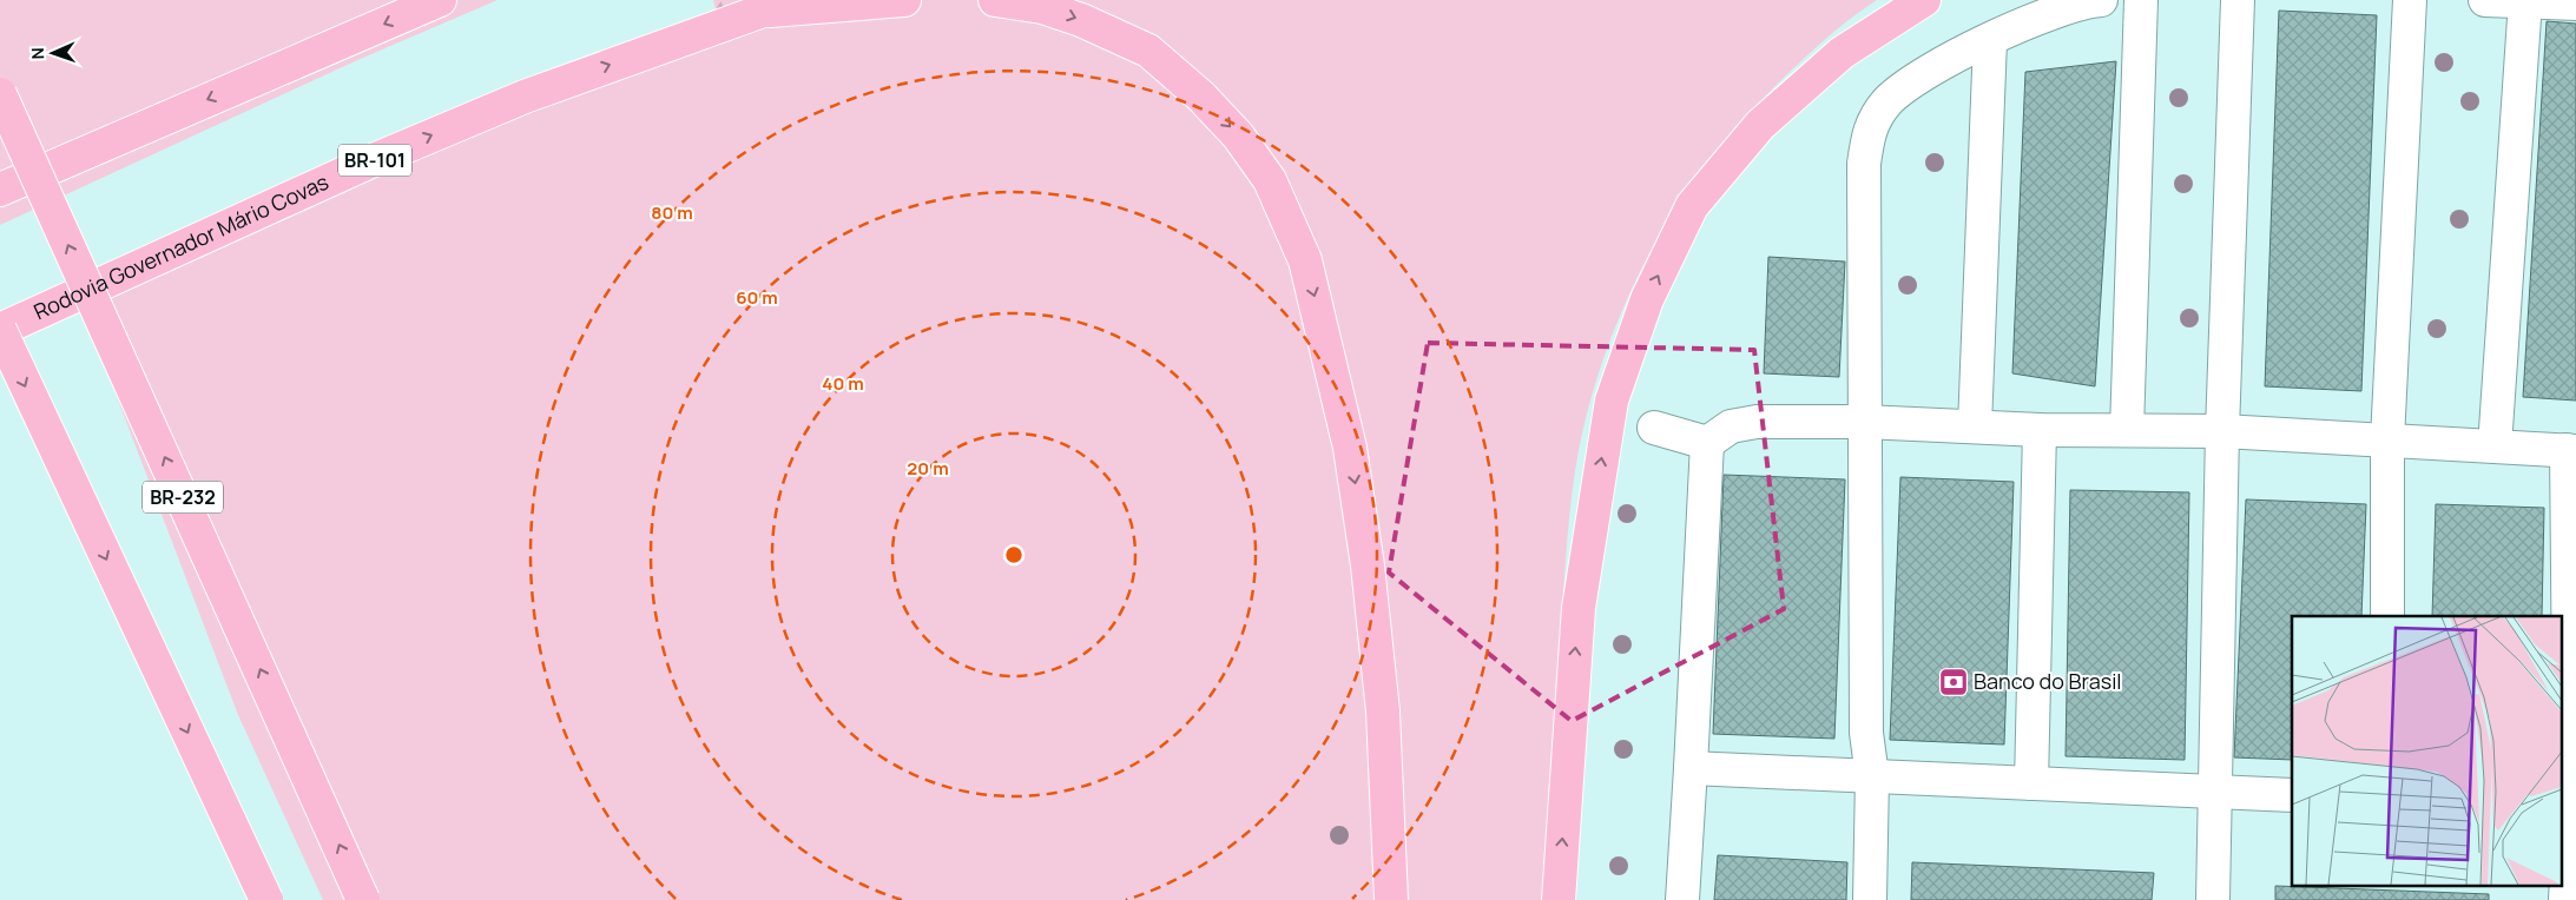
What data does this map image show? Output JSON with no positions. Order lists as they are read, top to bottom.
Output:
{
  "streets": {
    "highway": ["BR-101", "Rodovia Governador Mário Covas", "BR-232"]
  },
  "places": {
    "bank": ["Banco do Brasil"]
  },
  "north": "left",
  "rings": [
    "80 m",
    "60 m",
    "40 m",
    "20 m"
  ]
}
